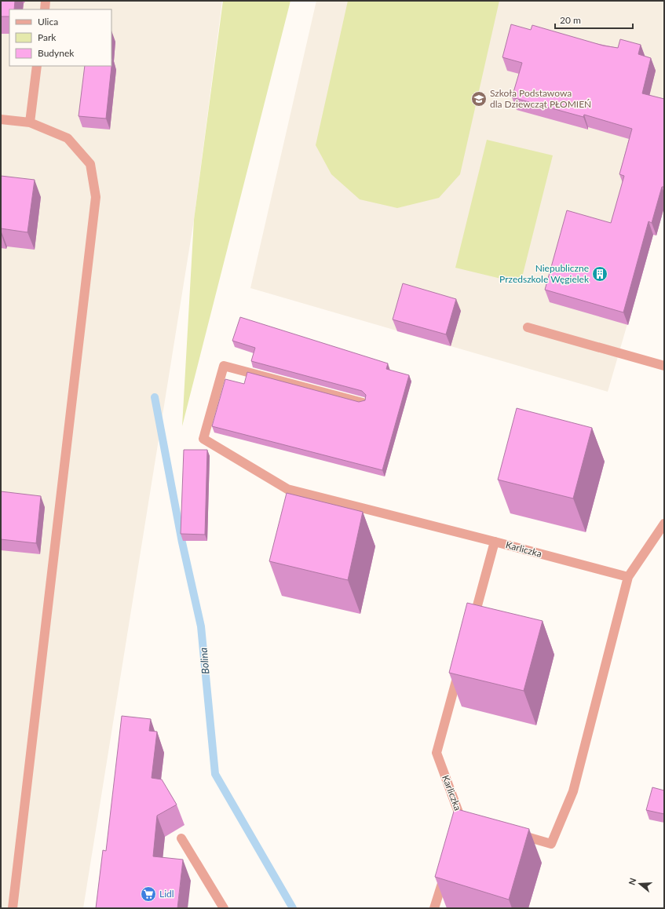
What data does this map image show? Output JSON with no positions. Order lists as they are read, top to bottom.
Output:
{
  "streets": {
    "street": ["Karliczka"]
  },
  "water": ["Bolina"],
  "places": {
    "school or university": ["Szkoła Podstawowa dla Dziewcząt PŁOMIEŃ"],
    "building": ["Niepubliczne Przedszkole Węgielek"],
    "supermarket": ["Lidl"]
  },
  "legend": ["Ulica", "Park", "Budynek"],
  "scale_bar": "20 m",
  "north": "left"
}
